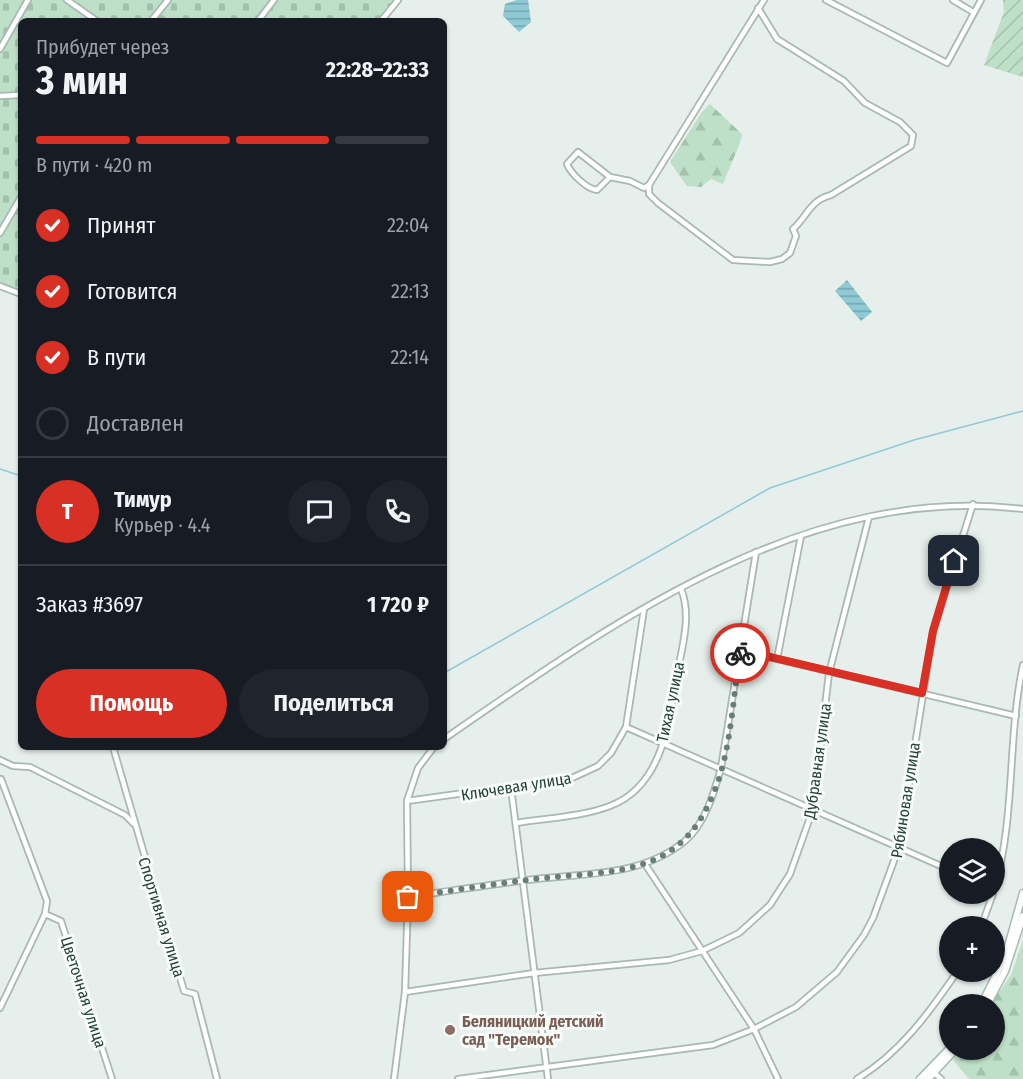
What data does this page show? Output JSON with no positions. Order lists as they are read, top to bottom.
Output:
{
  "streets": {
    "street": [
      "Тихая улица",
      "Дубравная улица",
      "Ключевая улица",
      "Рябиновая улица",
      "Спортивная улица",
      "Цветочная улица"
    ]
  },
  "places": ["Беляницкий детский сад \"Теремок\""],
  "page": {
    "heading": ["3 мин", "Прибудет через", "22:28–22:33"],
    "panel": [
      "Тимур",
      "Курьер · 4.4",
      "Заказ #3697",
      "1 720 ₽"
    ],
    "bar": "В пути · 420 m",
    "list": [
      ["Принят", "22:04"],
      ["Готовится", "22:13"],
      ["В пути", "22:14"],
      "Доставлен"
    ],
    "round": "Т",
    "buttons": ["Помощь", "Поделиться"],
    "map_buttons": ["+", "−"]
  }
}
